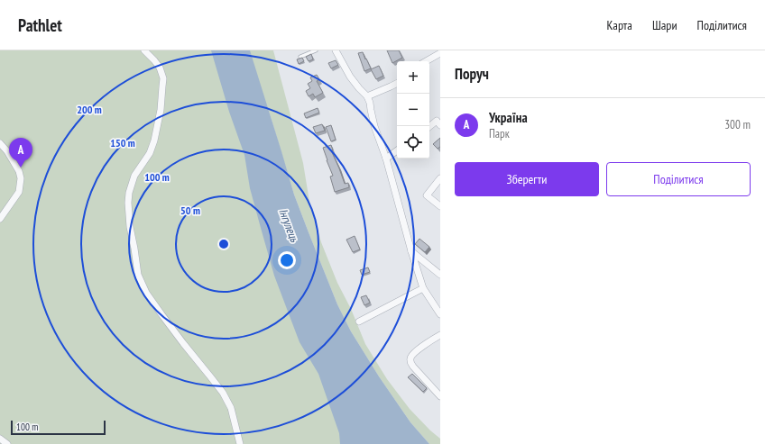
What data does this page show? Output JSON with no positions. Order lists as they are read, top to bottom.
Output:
{
  "water": ["Інгулець"],
  "scale_bar": "100 m",
  "page": {
    "header": "Pathlet",
    "nav": ["Карта", "Шари", "Поділитися"],
    "heading": "Поруч",
    "map_buttons": ["+", "−"],
    "list": [
      {
        "mark": "A",
        "name": "Україна",
        "note": "Парк",
        "value": "300 m"
      }
    ],
    "pins": "A",
    "buttons": ["Зберегти", "Поділитися"],
    "scale": "100 m"
  },
  "rings": [
    "200 m",
    "150 m",
    "100 m",
    "50 m"
  ]
}
